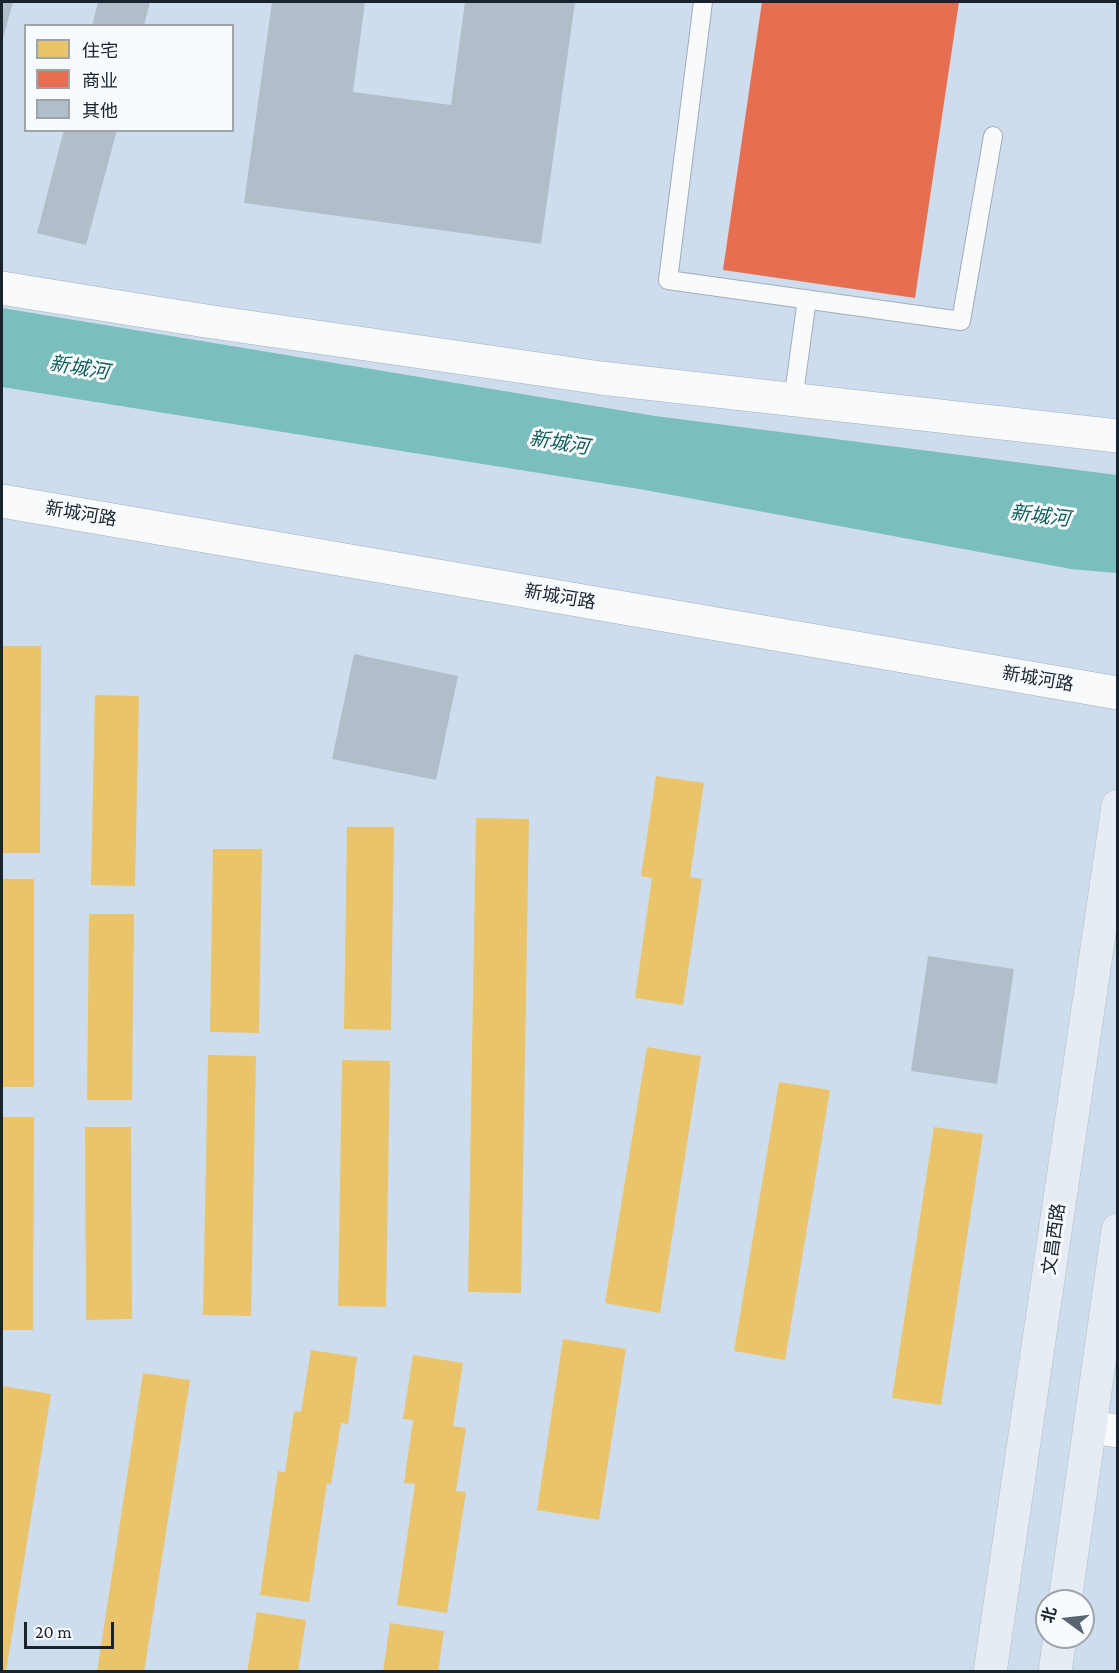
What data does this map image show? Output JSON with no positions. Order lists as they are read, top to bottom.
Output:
{
  "streets": {
    "main road": ["文昌西路"],
    "street": ["新城河路"]
  },
  "water": ["新城河"],
  "legend": ["住宅", "商业", "其他"],
  "scale_bar": "20 m",
  "north": "left"
}
